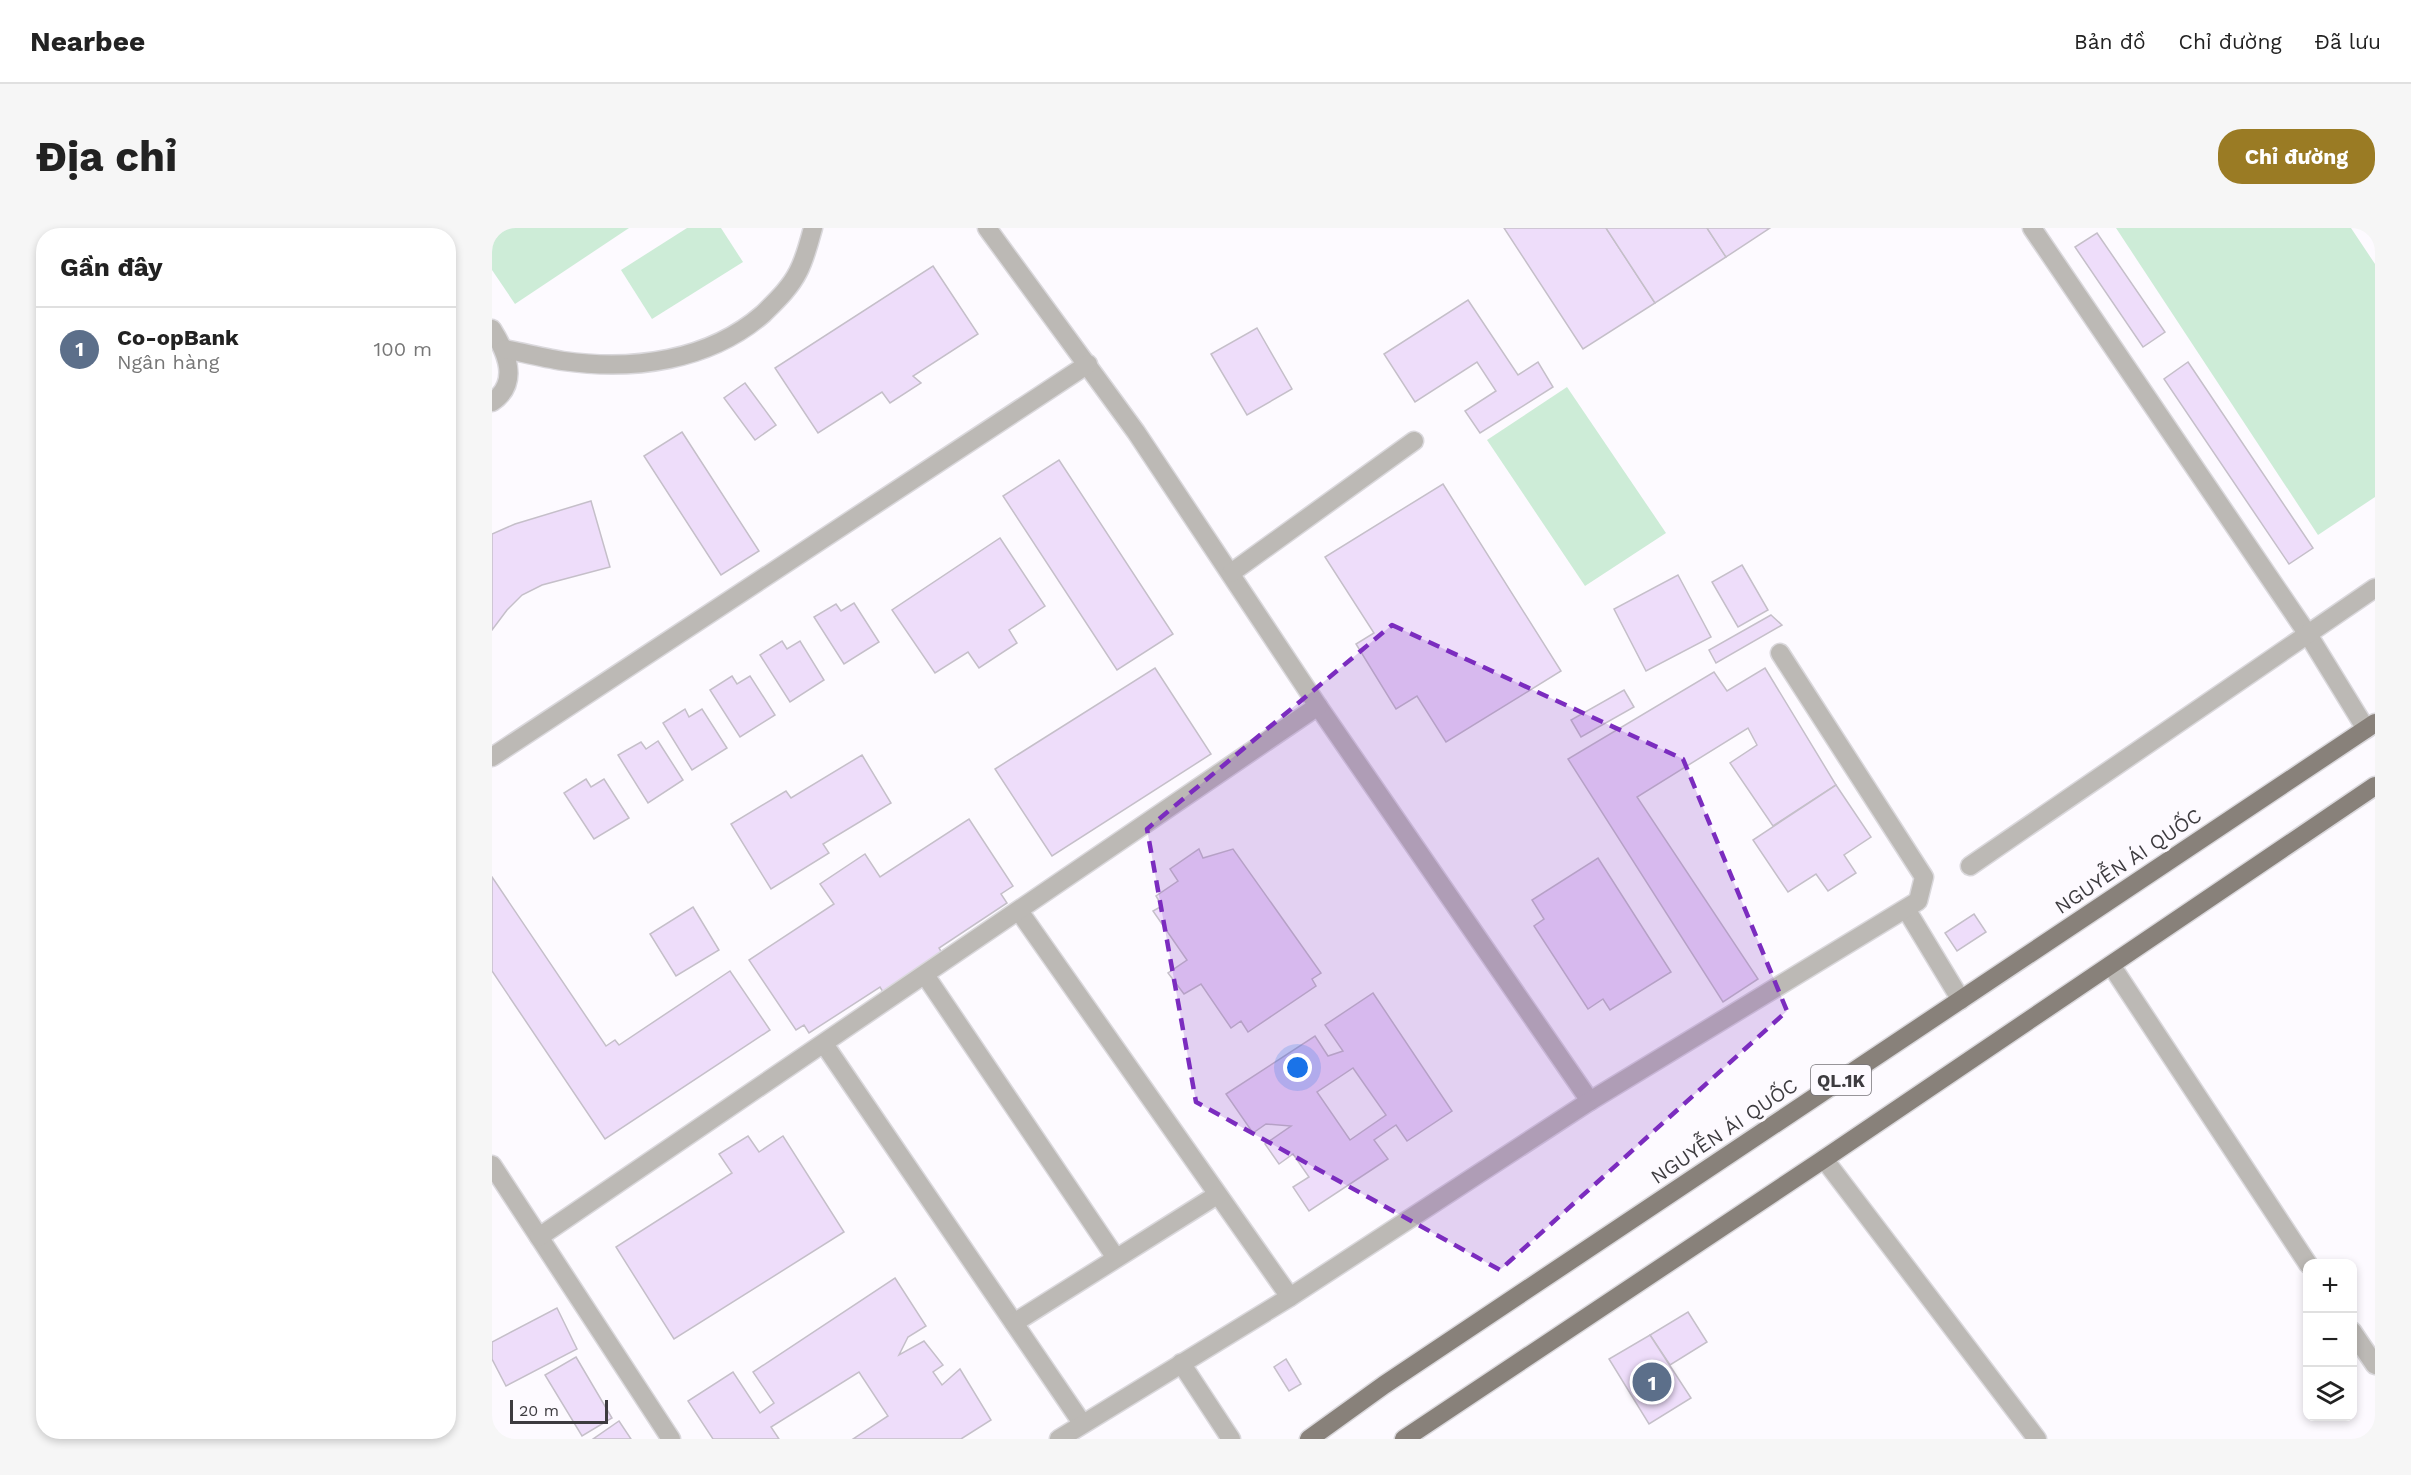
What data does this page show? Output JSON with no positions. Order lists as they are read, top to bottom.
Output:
{
  "streets": {
    "main road": ["NGUYỄN ÁI QUỐC", "QL.1K"]
  },
  "scale_bar": "20 m",
  "page": {
    "header": "Nearbee",
    "nav": ["Bản đồ", "Chỉ đường", "Đã lưu"],
    "buttons": "Chỉ đường",
    "title": "Địa chỉ",
    "heading": "Gần đây",
    "list": [
      {
        "mark": "1",
        "name": "Co-opBank",
        "note": "Ngân hàng",
        "value": "100 m"
      }
    ],
    "map_buttons": ["+", "−"],
    "pins": "1",
    "scale": "20 m"
  }
}
